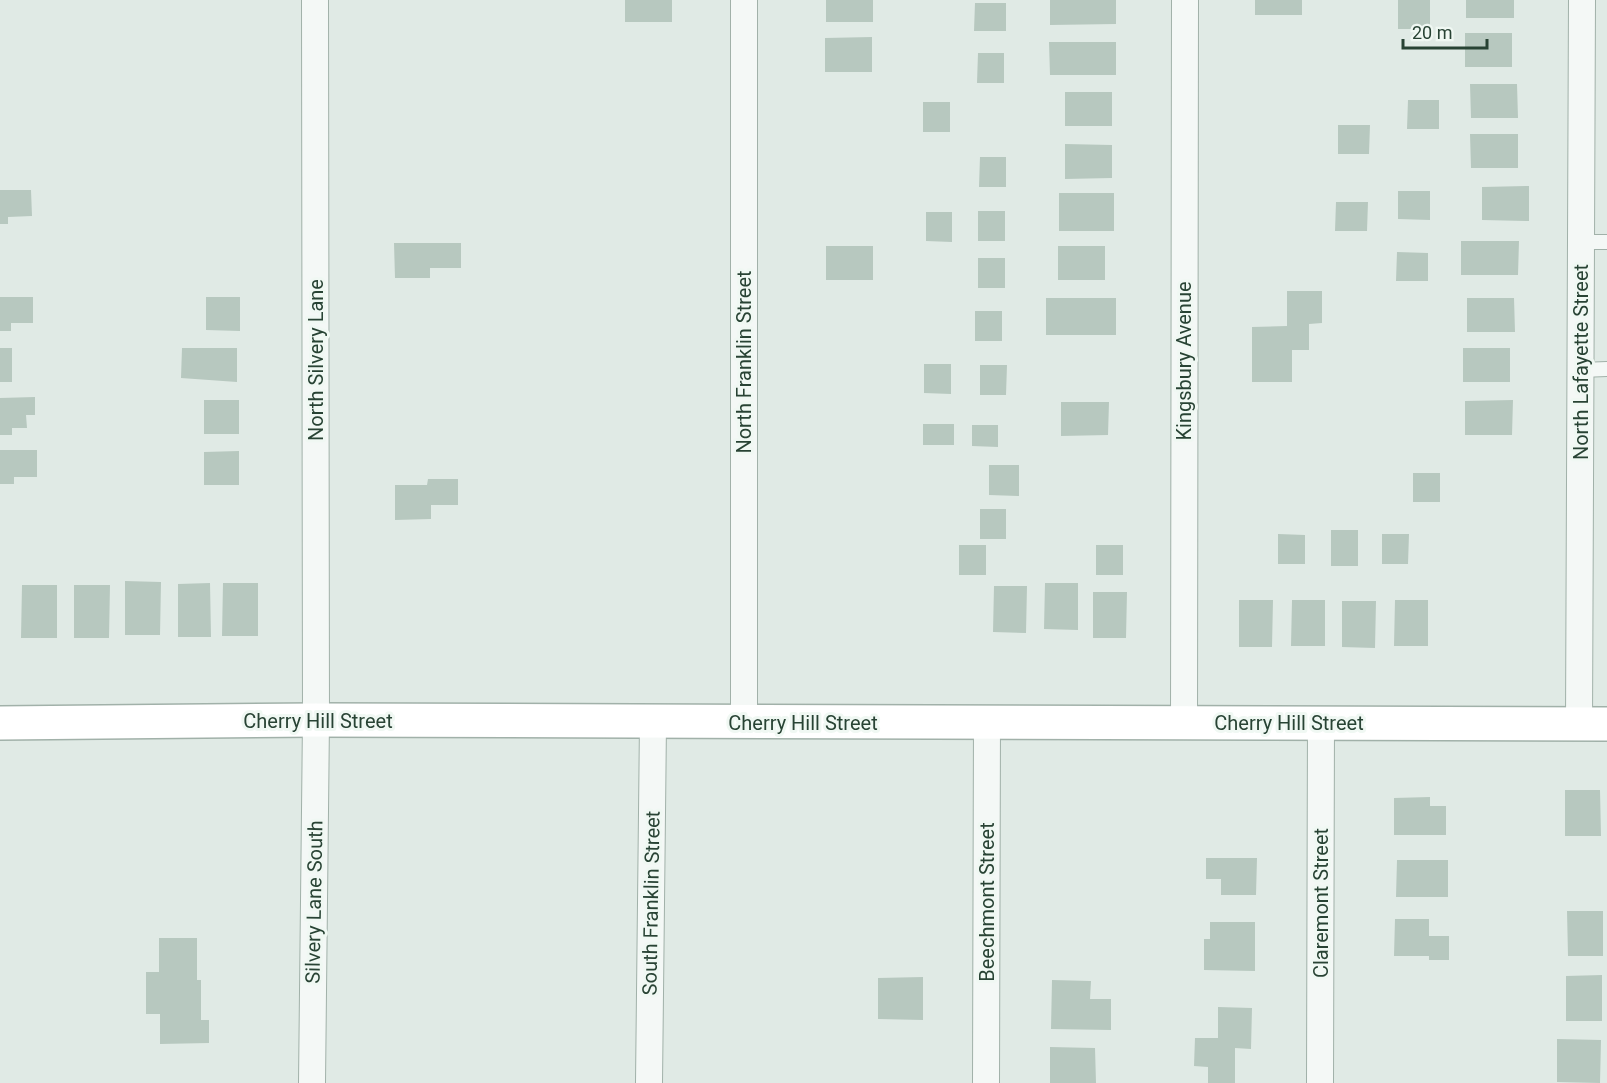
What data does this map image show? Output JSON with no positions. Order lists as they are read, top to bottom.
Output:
{
  "streets": {
    "main road": ["Cherry Hill Street"],
    "street": [
      "North Silvery Lane",
      "Kingsbury Avenue",
      "North Franklin Street",
      "North Lafayette Street",
      "Silvery Lane South",
      "Beechmont Street",
      "South Franklin Street",
      "Claremont Street"
    ]
  },
  "crossings": [
    ["North Silvery Lane", "Cherry Hill Street"],
    ["North Silvery Lane", "Silvery Lane South"],
    ["Kingsbury Avenue", "Cherry Hill Street"],
    ["North Franklin Street", "Cherry Hill Street"],
    ["North Lafayette Street", "Cherry Hill Street"],
    ["Cherry Hill Street", "Silvery Lane South"],
    ["Cherry Hill Street", "Beechmont Street"],
    ["Cherry Hill Street", "South Franklin Street"],
    ["Cherry Hill Street", "Claremont Street"]
  ],
  "scale_bar": "20 m"
}
